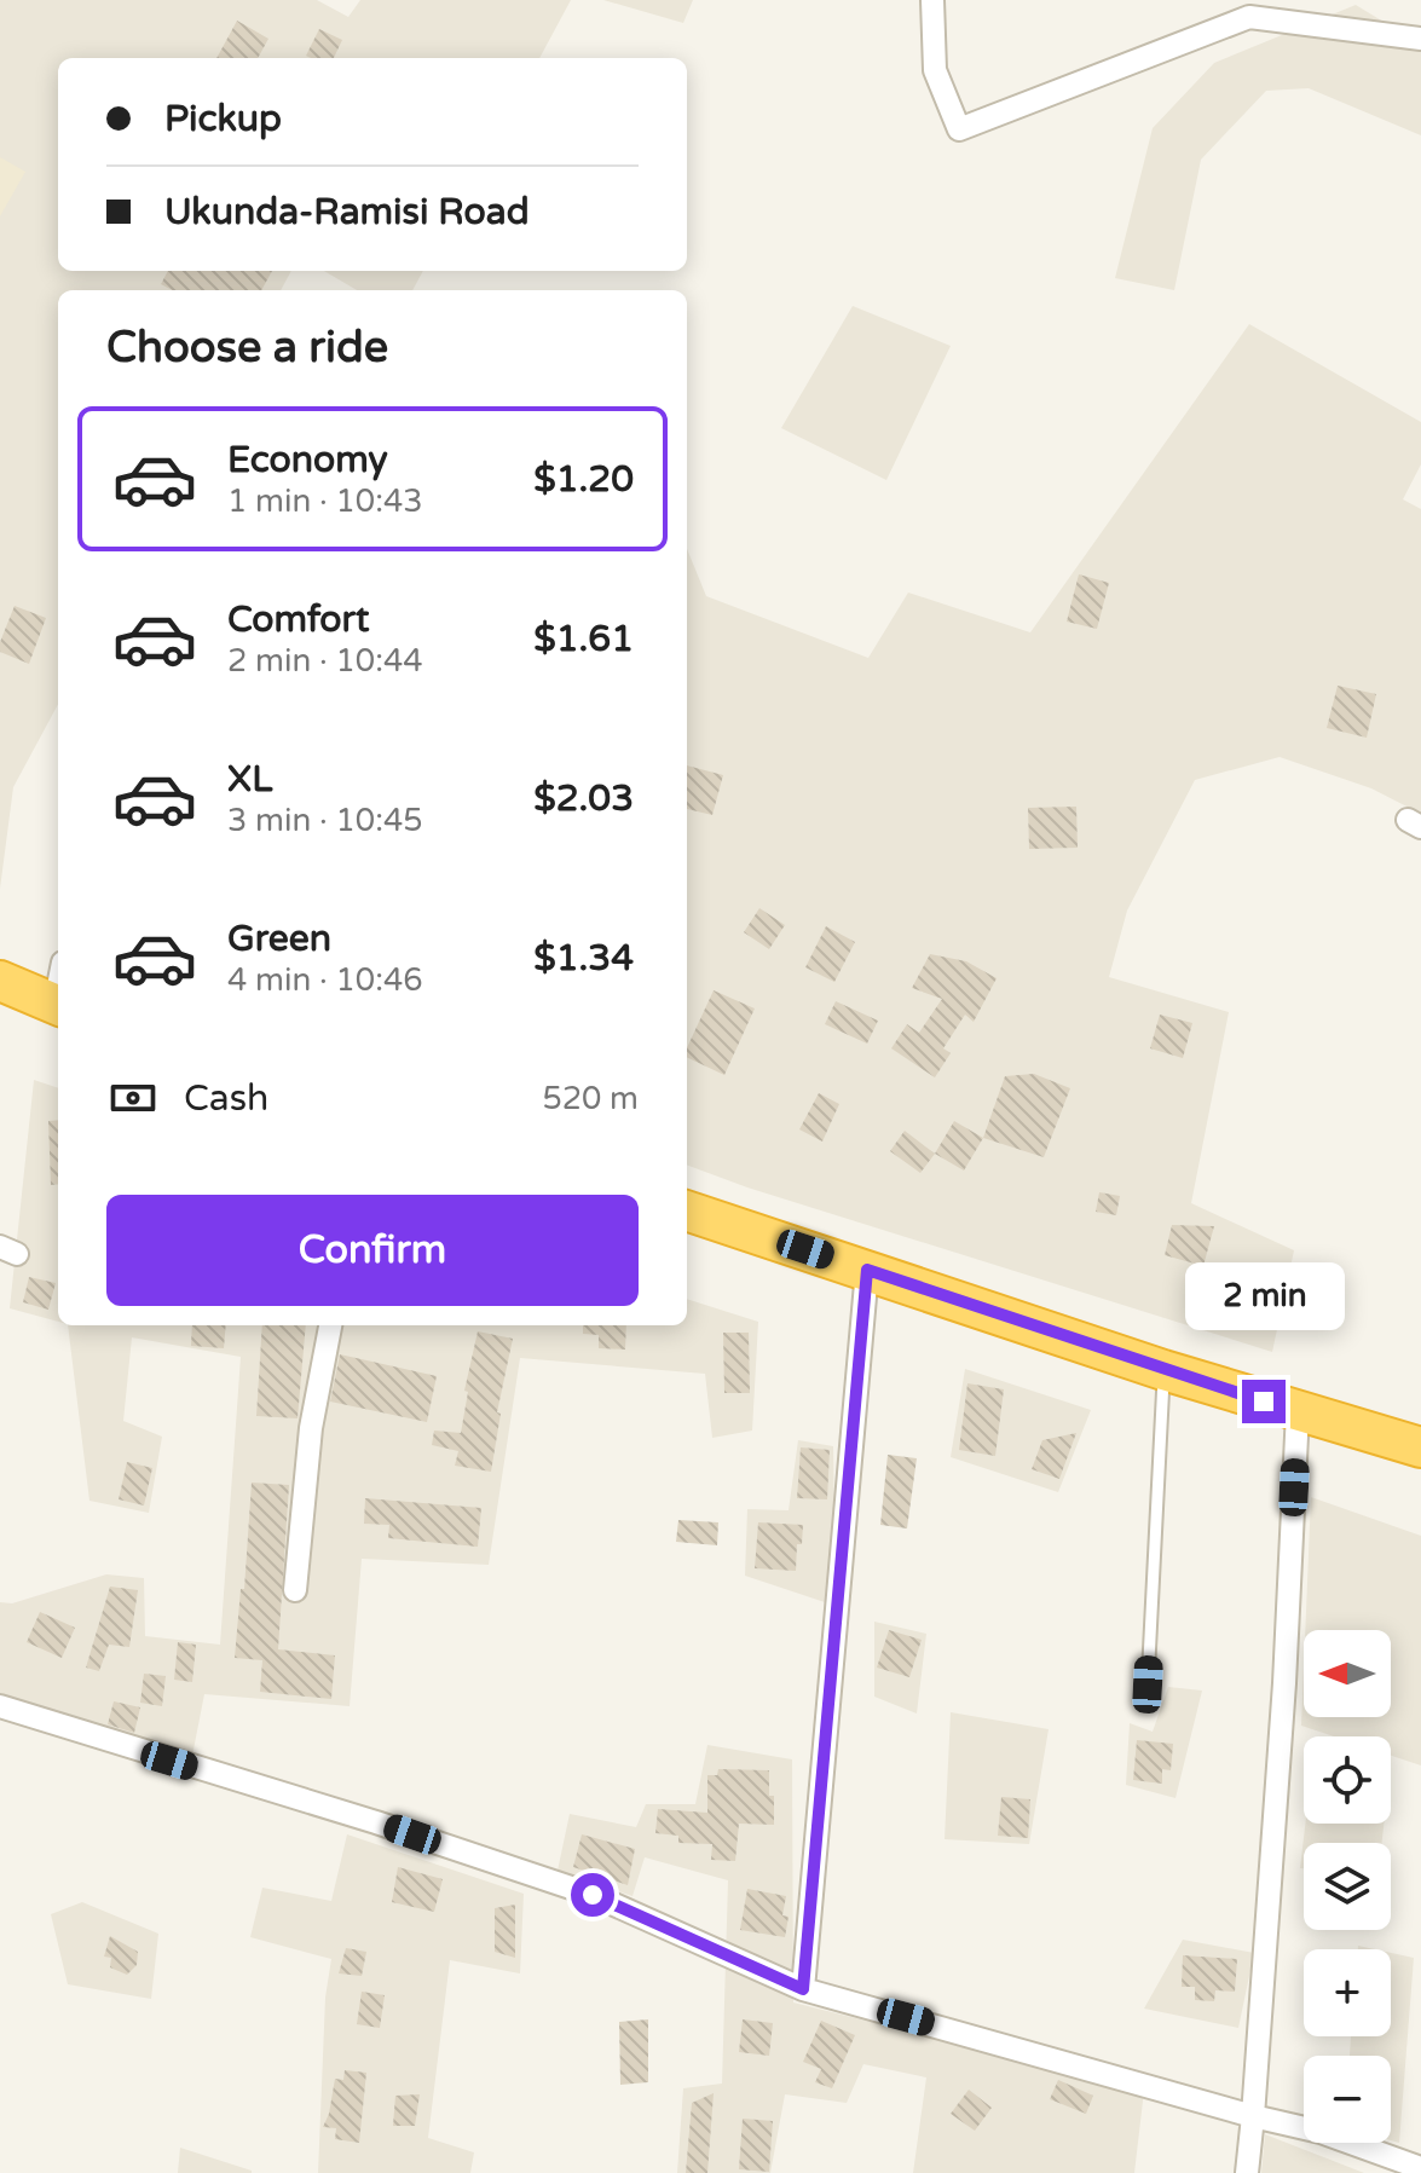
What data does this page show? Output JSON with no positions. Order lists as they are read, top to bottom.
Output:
{
  "north": "left",
  "page": {
    "banner": ["Pickup", "Ukunda-Ramisi Road"],
    "heading": "Choose a ride",
    "list": [
      {
        "name": "Economy",
        "note": "1 min · 10:43",
        "value": "$1.20"
      },
      {
        "name": "Comfort",
        "note": "2 min · 10:44",
        "value": "$1.61"
      },
      {
        "name": "XL",
        "note": "3 min · 10:45",
        "value": "$2.03"
      },
      {
        "name": "Green",
        "note": "4 min · 10:46",
        "value": "$1.34"
      }
    ],
    "pay": ["Cash", "520 m"],
    "buttons": "Confirm",
    "bubble": "2 min",
    "map_buttons": ["+", "−"]
  }
}
